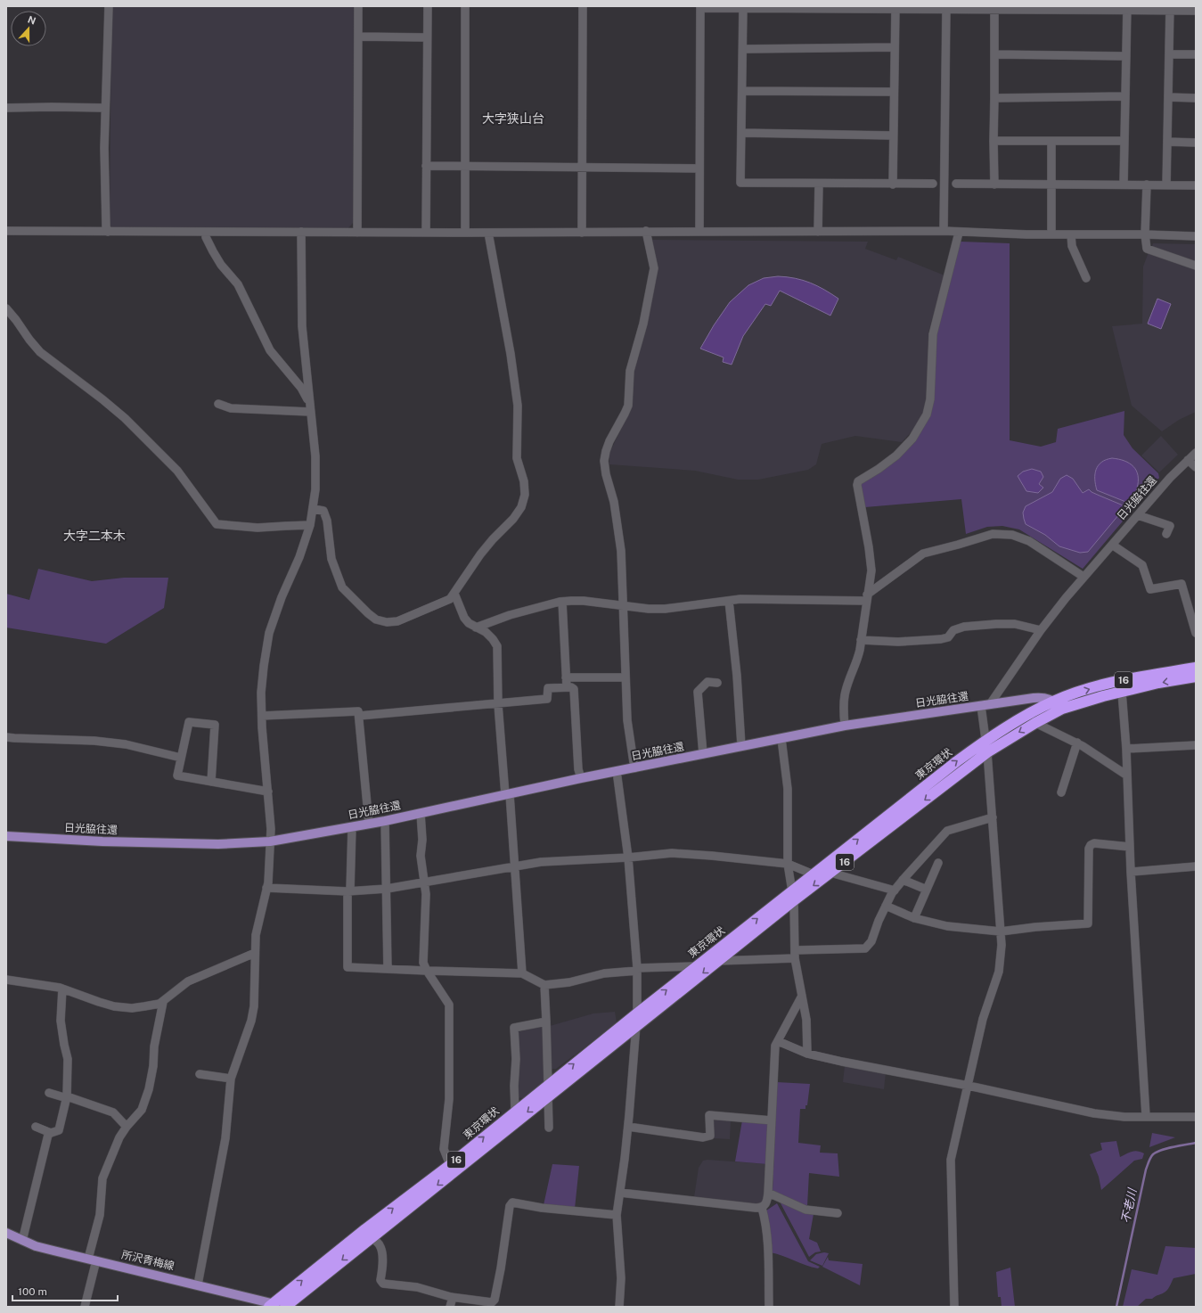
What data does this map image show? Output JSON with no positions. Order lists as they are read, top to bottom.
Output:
{
  "streets": {
    "highway": ["16", "東京環状"],
    "main road": ["日光脇往還", "所沢青梅線"]
  },
  "crossings": [
    ["東京環状", "所沢青梅線"]
  ],
  "districts": ["大字狭山台", "大字二本木"],
  "water": ["不老川"],
  "scale_bar": "100 m",
  "north": "top"
}
